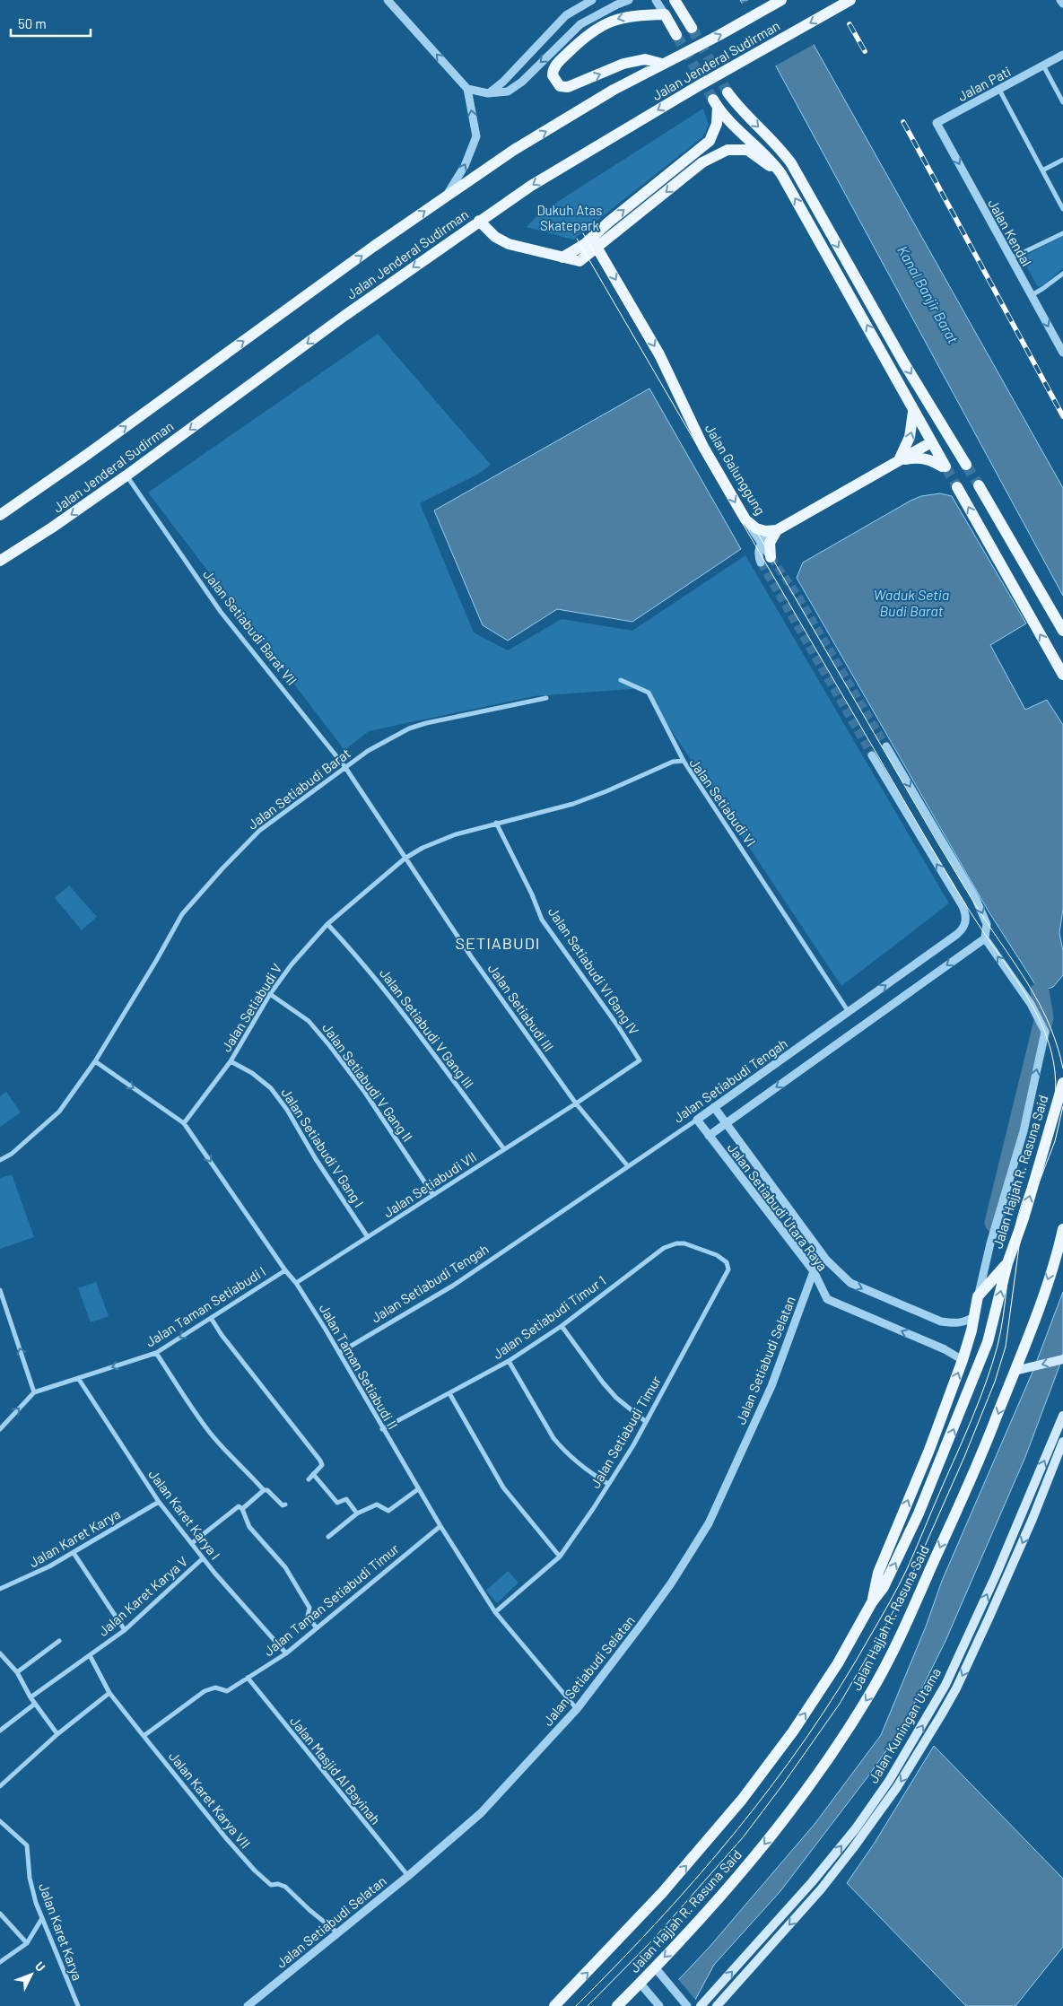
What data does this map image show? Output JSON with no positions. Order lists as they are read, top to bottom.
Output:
{
  "streets": {
    "main road": [
      "Jalan Jenderal Sudirman",
      "Jalan Galunggung",
      "Jalan Hajjah R. Rasuna Said",
      "Jalan Kuningan Utama"
    ],
    "street": [
      "Jalan Pati",
      "Jalan Kendal",
      "Jalan Setiabudi Barat VII",
      "Jalan Setiabudi Barat",
      "Jalan Setiabudi VI",
      "Jalan Setiabudi VI Gang IV",
      "Jalan Setiabudi V",
      "Jalan Setiabudi III",
      "Jalan Setiabudi V Gang III",
      "Jalan Setiabudi Tengah",
      "Jalan Setiabudi V Gang II",
      "Jalan Setiabudi V Gang I",
      "Jalan Setiabudi VII",
      "Jalan Setiabudi Utara Raya",
      "Jalan Taman Setiabudi I",
      "Jalan Setiabudi Timur 1",
      "Jalan Setiabudi Selatan",
      "Jalan Taman Setiabudi II",
      "Jalan Setiabudi Timur",
      "Jalan Karet Karya I",
      "Jalan Karet Karya",
      "Jalan Karet Karya V",
      "Jalan Taman Setiabudi Timur",
      "Jalan Masjid Al Bayinah",
      "Jalan Karet Karya VII"
    ]
  },
  "crossings": [
    ["Jalan Jenderal Sudirman", "Jalan Setiabudi Barat VII"],
    ["Jalan Pati", "Jalan Kendal"],
    ["Jalan Setiabudi Barat VII", "Jalan Setiabudi Barat"],
    ["Jalan Setiabudi Barat VII", "Jalan Setiabudi III"],
    ["Jalan Setiabudi Barat", "Jalan Setiabudi III"],
    ["Jalan Setiabudi Barat", "Jalan Taman Setiabudi II"],
    ["Jalan Setiabudi VI", "Jalan Setiabudi VI Gang IV"],
    ["Jalan Setiabudi VI", "Jalan Setiabudi V"],
    ["Jalan Setiabudi VI", "Jalan Setiabudi III"],
    ["Jalan Setiabudi VI", "Jalan Setiabudi Tengah"],
    ["Jalan Setiabudi VI Gang IV", "Jalan Setiabudi VII"],
    ["Jalan Setiabudi V", "Jalan Setiabudi III"],
    ["Jalan Setiabudi V", "Jalan Setiabudi V Gang III"],
    ["Jalan Setiabudi V", "Jalan Setiabudi V Gang II"],
    ["Jalan Setiabudi V", "Jalan Setiabudi V Gang I"],
    ["Jalan Setiabudi V", "Jalan Taman Setiabudi II"],
    ["Jalan Setiabudi III", "Jalan Setiabudi Tengah"],
    ["Jalan Setiabudi III", "Jalan Setiabudi VII"],
    ["Jalan Setiabudi V Gang III", "Jalan Setiabudi VII"],
    ["Jalan Setiabudi Tengah", "Jalan Setiabudi Utara Raya"],
    ["Jalan Setiabudi Tengah", "Jalan Taman Setiabudi II"],
    ["Jalan Setiabudi V Gang II", "Jalan Setiabudi VII"],
    ["Jalan Setiabudi V Gang I", "Jalan Setiabudi VII"],
    ["Jalan Hajjah R. Rasuna Said", "Jalan Setiabudi Utara Raya"],
    ["Jalan Setiabudi VII", "Jalan Taman Setiabudi II"],
    ["Jalan Setiabudi Utara Raya", "Jalan Setiabudi Selatan"],
    ["Jalan Taman Setiabudi I", "Jalan Taman Setiabudi II"],
    ["Jalan Taman Setiabudi I", "Jalan Karet Karya I"],
    ["Jalan Setiabudi Timur 1", "Jalan Taman Setiabudi II"],
    ["Jalan Setiabudi Timur 1", "Jalan Setiabudi Timur"],
    ["Jalan Setiabudi Selatan", "Jalan Taman Setiabudi II"],
    ["Jalan Setiabudi Selatan", "Jalan Masjid Al Bayinah"],
    ["Jalan Setiabudi Selatan", "Jalan Karet Karya VII"],
    ["Jalan Taman Setiabudi II", "Jalan Setiabudi Timur"],
    ["Jalan Taman Setiabudi II", "Jalan Taman Setiabudi Timur"],
    ["Jalan Karet Karya I", "Jalan Karet Karya"],
    ["Jalan Karet Karya I", "Jalan Karet Karya V"],
    ["Jalan Karet Karya I", "Jalan Taman Setiabudi Timur"],
    ["Jalan Karet Karya V", "Jalan Karet Karya VII"],
    ["Jalan Taman Setiabudi Timur", "Jalan Masjid Al Bayinah"],
    ["Jalan Taman Setiabudi Timur", "Jalan Karet Karya VII"]
  ],
  "one_way": ["Jalan Galunggung"],
  "districts": ["SETIABUDI"],
  "water": ["Kanal Banjir Barat", "Waduk Setia Budi Barat"],
  "parks": ["Dukuh Atas Skatepark"],
  "scale_bar": "50 m",
  "north": "top right"
}
